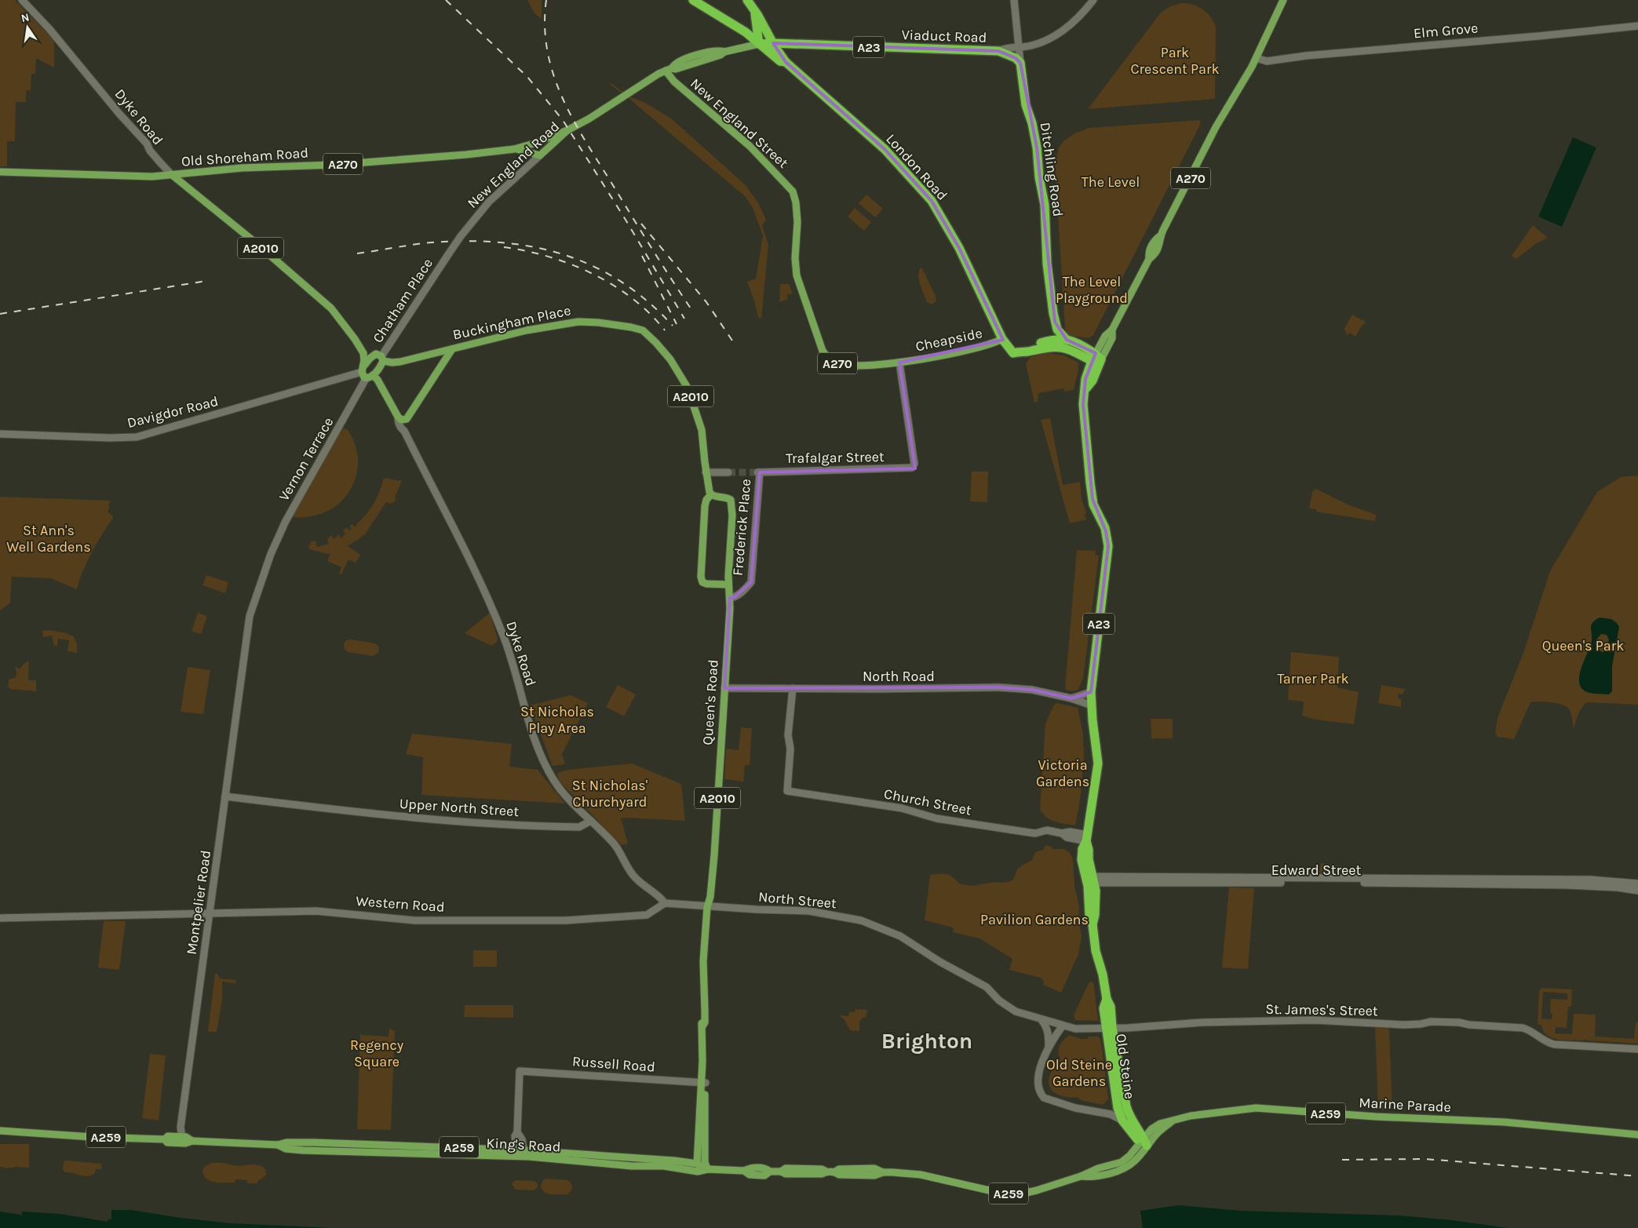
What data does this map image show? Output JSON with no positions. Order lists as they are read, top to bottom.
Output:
{
  "streets": {
    "highway": [
      "Viaduct Road",
      "A23",
      "London Road",
      "Ditchling Road",
      "Old Steine"
    ],
    "main road": [
      "Dyke Road",
      "New England Street",
      "Old Shoreham Road",
      "A270",
      "New England Road",
      "A2010",
      "Buckingham Place",
      "Cheapside",
      "Queen's Road",
      "Marine Parade",
      "A259",
      "King's Road"
    ],
    "street": [
      "Elm Grove",
      "Chatham Place",
      "Davigdor Road",
      "Trafalgar Street",
      "Vernon Terrace",
      "Frederick Place",
      "North Road",
      "Church Street",
      "Upper North Street",
      "Edward Street",
      "North Street",
      "Montpelier Road",
      "Western Road",
      "St. James's Street",
      "Russell Road"
    ]
  },
  "crossings": [
    ["Elm Grove", "A270"],
    ["Viaduct Road", "A23"],
    ["Viaduct Road", "London Road"],
    ["Viaduct Road", "Ditchling Road"],
    ["A23", "A270"],
    ["A23", "New England Road"],
    ["A23", "London Road"],
    ["A23", "Ditchling Road"],
    ["A23", "North Road"],
    ["A23", "Church Street"],
    ["A23", "Edward Street"],
    ["A23", "St. James's Street"],
    ["A23", "Old Steine"],
    ["Dyke Road", "Old Shoreham Road"],
    ["Dyke Road", "Davigdor Road"],
    ["Dyke Road", "Vernon Terrace"],
    ["Dyke Road", "Upper North Street"],
    ["Dyke Road", "North Street"],
    ["Dyke Road", "Western Road"],
    ["New England Street", "New England Road"],
    ["New England Street", "Cheapside"],
    ["New England Street", "Trafalgar Street"],
    ["Old Shoreham Road", "New England Road"],
    ["New England Road", "London Road"],
    ["New England Road", "Chatham Place"],
    ["London Road", "Cheapside"],
    ["A2010", "Buckingham Place"],
    ["A2010", "Queen's Road"],
    ["A2010", "North Street"],
    ["A2010", "Russell Road"],
    ["Chatham Place", "Buckingham Place"],
    ["Cheapside", "Trafalgar Street"],
    ["Davigdor Road", "Vernon Terrace"],
    ["Trafalgar Street", "Frederick Place"],
    ["Vernon Terrace", "Montpelier Road"],
    ["Frederick Place", "Queen's Road"],
    ["North Road", "Queen's Road"],
    ["North Road", "Church Street"],
    ["Queen's Road", "North Street"],
    ["Upper North Street", "Montpelier Road"],
    ["North Street", "Western Road"],
    ["North Street", "Old Steine"],
    ["Montpelier Road", "Western Road"],
    ["Montpelier Road", "King's Road"],
    ["St. James's Street", "Old Steine"],
    ["Russell Road", "King's Road"],
    ["Old Steine", "Marine Parade"],
    ["Old Steine", "King's Road"],
    ["Marine Parade", "King's Road"]
  ],
  "districts": ["Brighton"],
  "parks": [
    "Park Crescent Park",
    "The Level",
    "The Level Playground",
    "St Ann's Well Gardens",
    "Queen's Park",
    "Tarner Park",
    "St Nicholas Play Area",
    "Victoria Gardens",
    "St Nicholas' Churchyard",
    "Pavilion Gardens",
    "Regency Square",
    "Old Steine Gardens"
  ],
  "north": "top"
}
